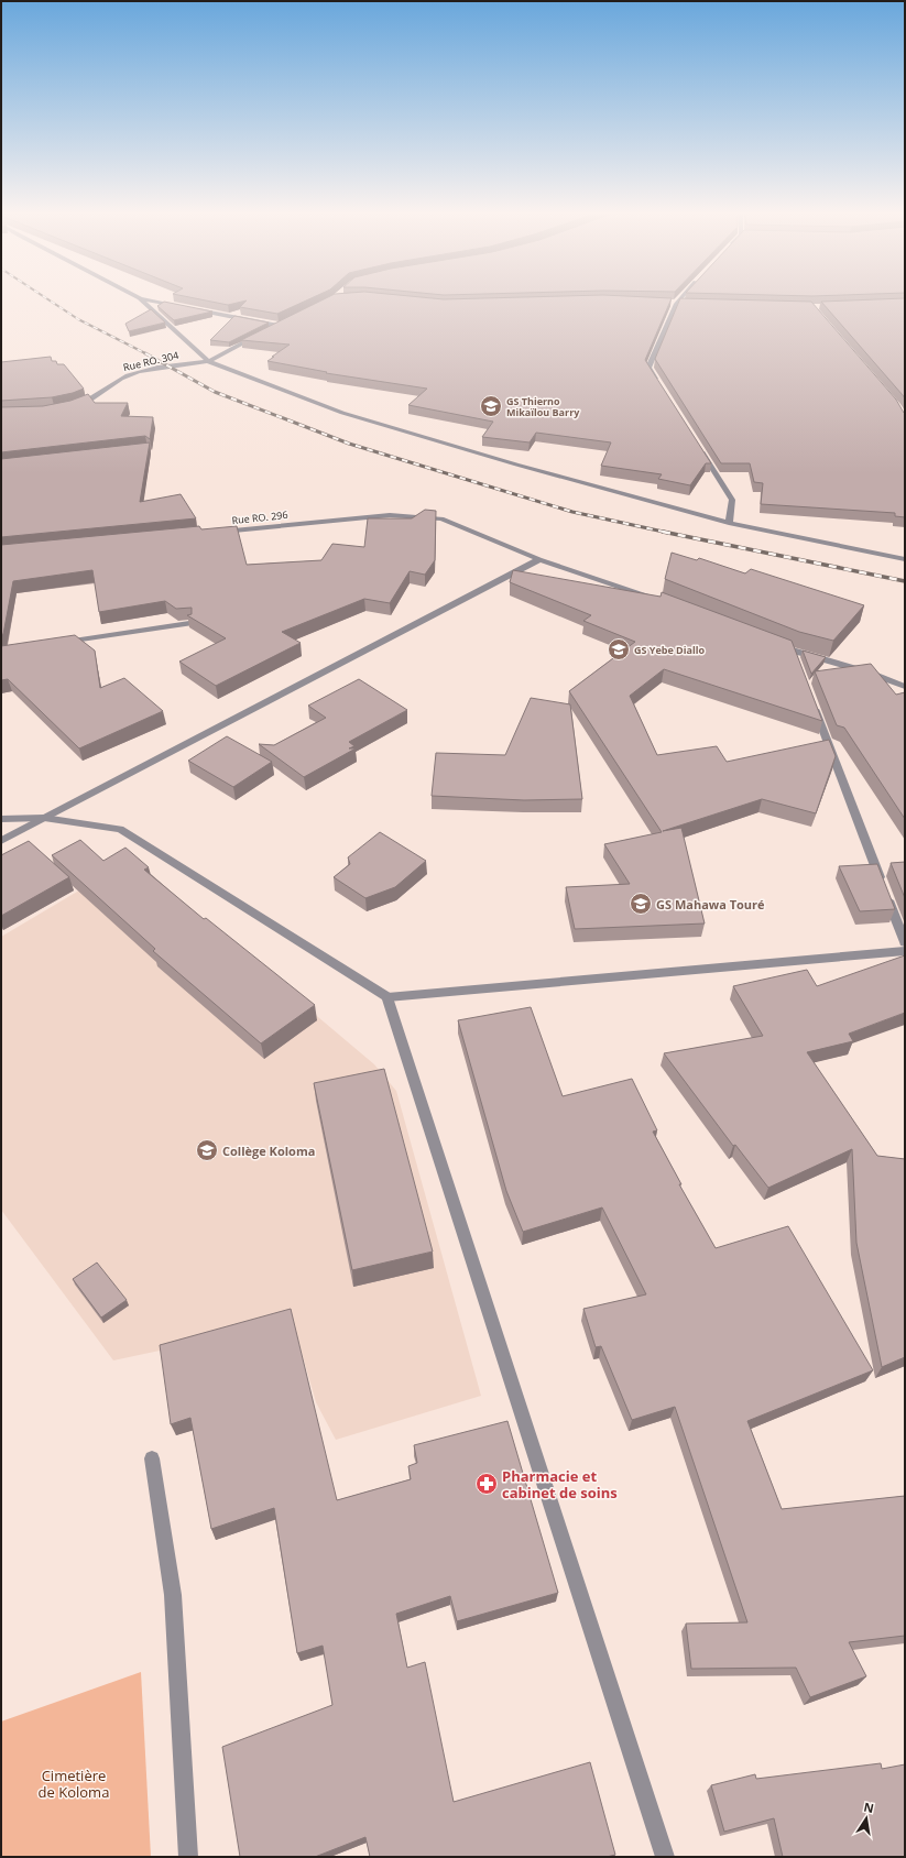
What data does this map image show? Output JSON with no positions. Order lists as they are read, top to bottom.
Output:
{
  "streets": {
    "street": ["Rue RO. 304", "Rue RO. 296"]
  },
  "parks": ["Cimetière de Koloma"],
  "places": {
    "school or university": [
      "GS Thierno Mikaïlou Barry",
      "GS Yebe Diallo",
      "GS Mahawa Touré",
      "Collège Koloma"
    ],
    "pharmacy": ["Pharmacie et cabinet de soins"]
  },
  "north": "top"
}
